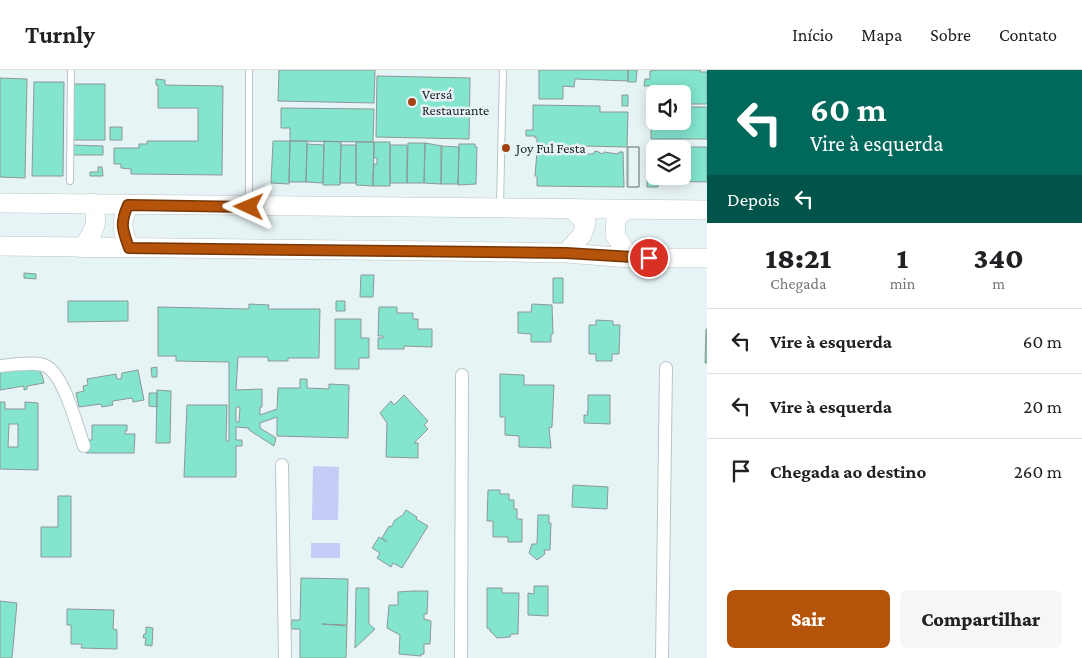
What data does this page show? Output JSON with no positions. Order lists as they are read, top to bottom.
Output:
{
  "places": ["Versá Restaurante", "Joy Ful Festa"],
  "page": {
    "header": "Turnly",
    "nav": [
      "Início",
      "Mapa",
      "Sobre",
      "Contato"
    ],
    "turn": ["60 m", "Vire à esquerda"],
    "then": "Depois",
    "eta": [
      "18:21",
      "Chegada",
      "1",
      "min",
      "340",
      "m"
    ],
    "list": [
      {
        "name": "Vire à esquerda",
        "value": "60 m"
      },
      {
        "name": "Vire à esquerda",
        "value": "20 m"
      },
      {
        "name": "Chegada ao destino",
        "value": "260 m"
      }
    ],
    "buttons": ["Sair", "Compartilhar"]
  }
}
